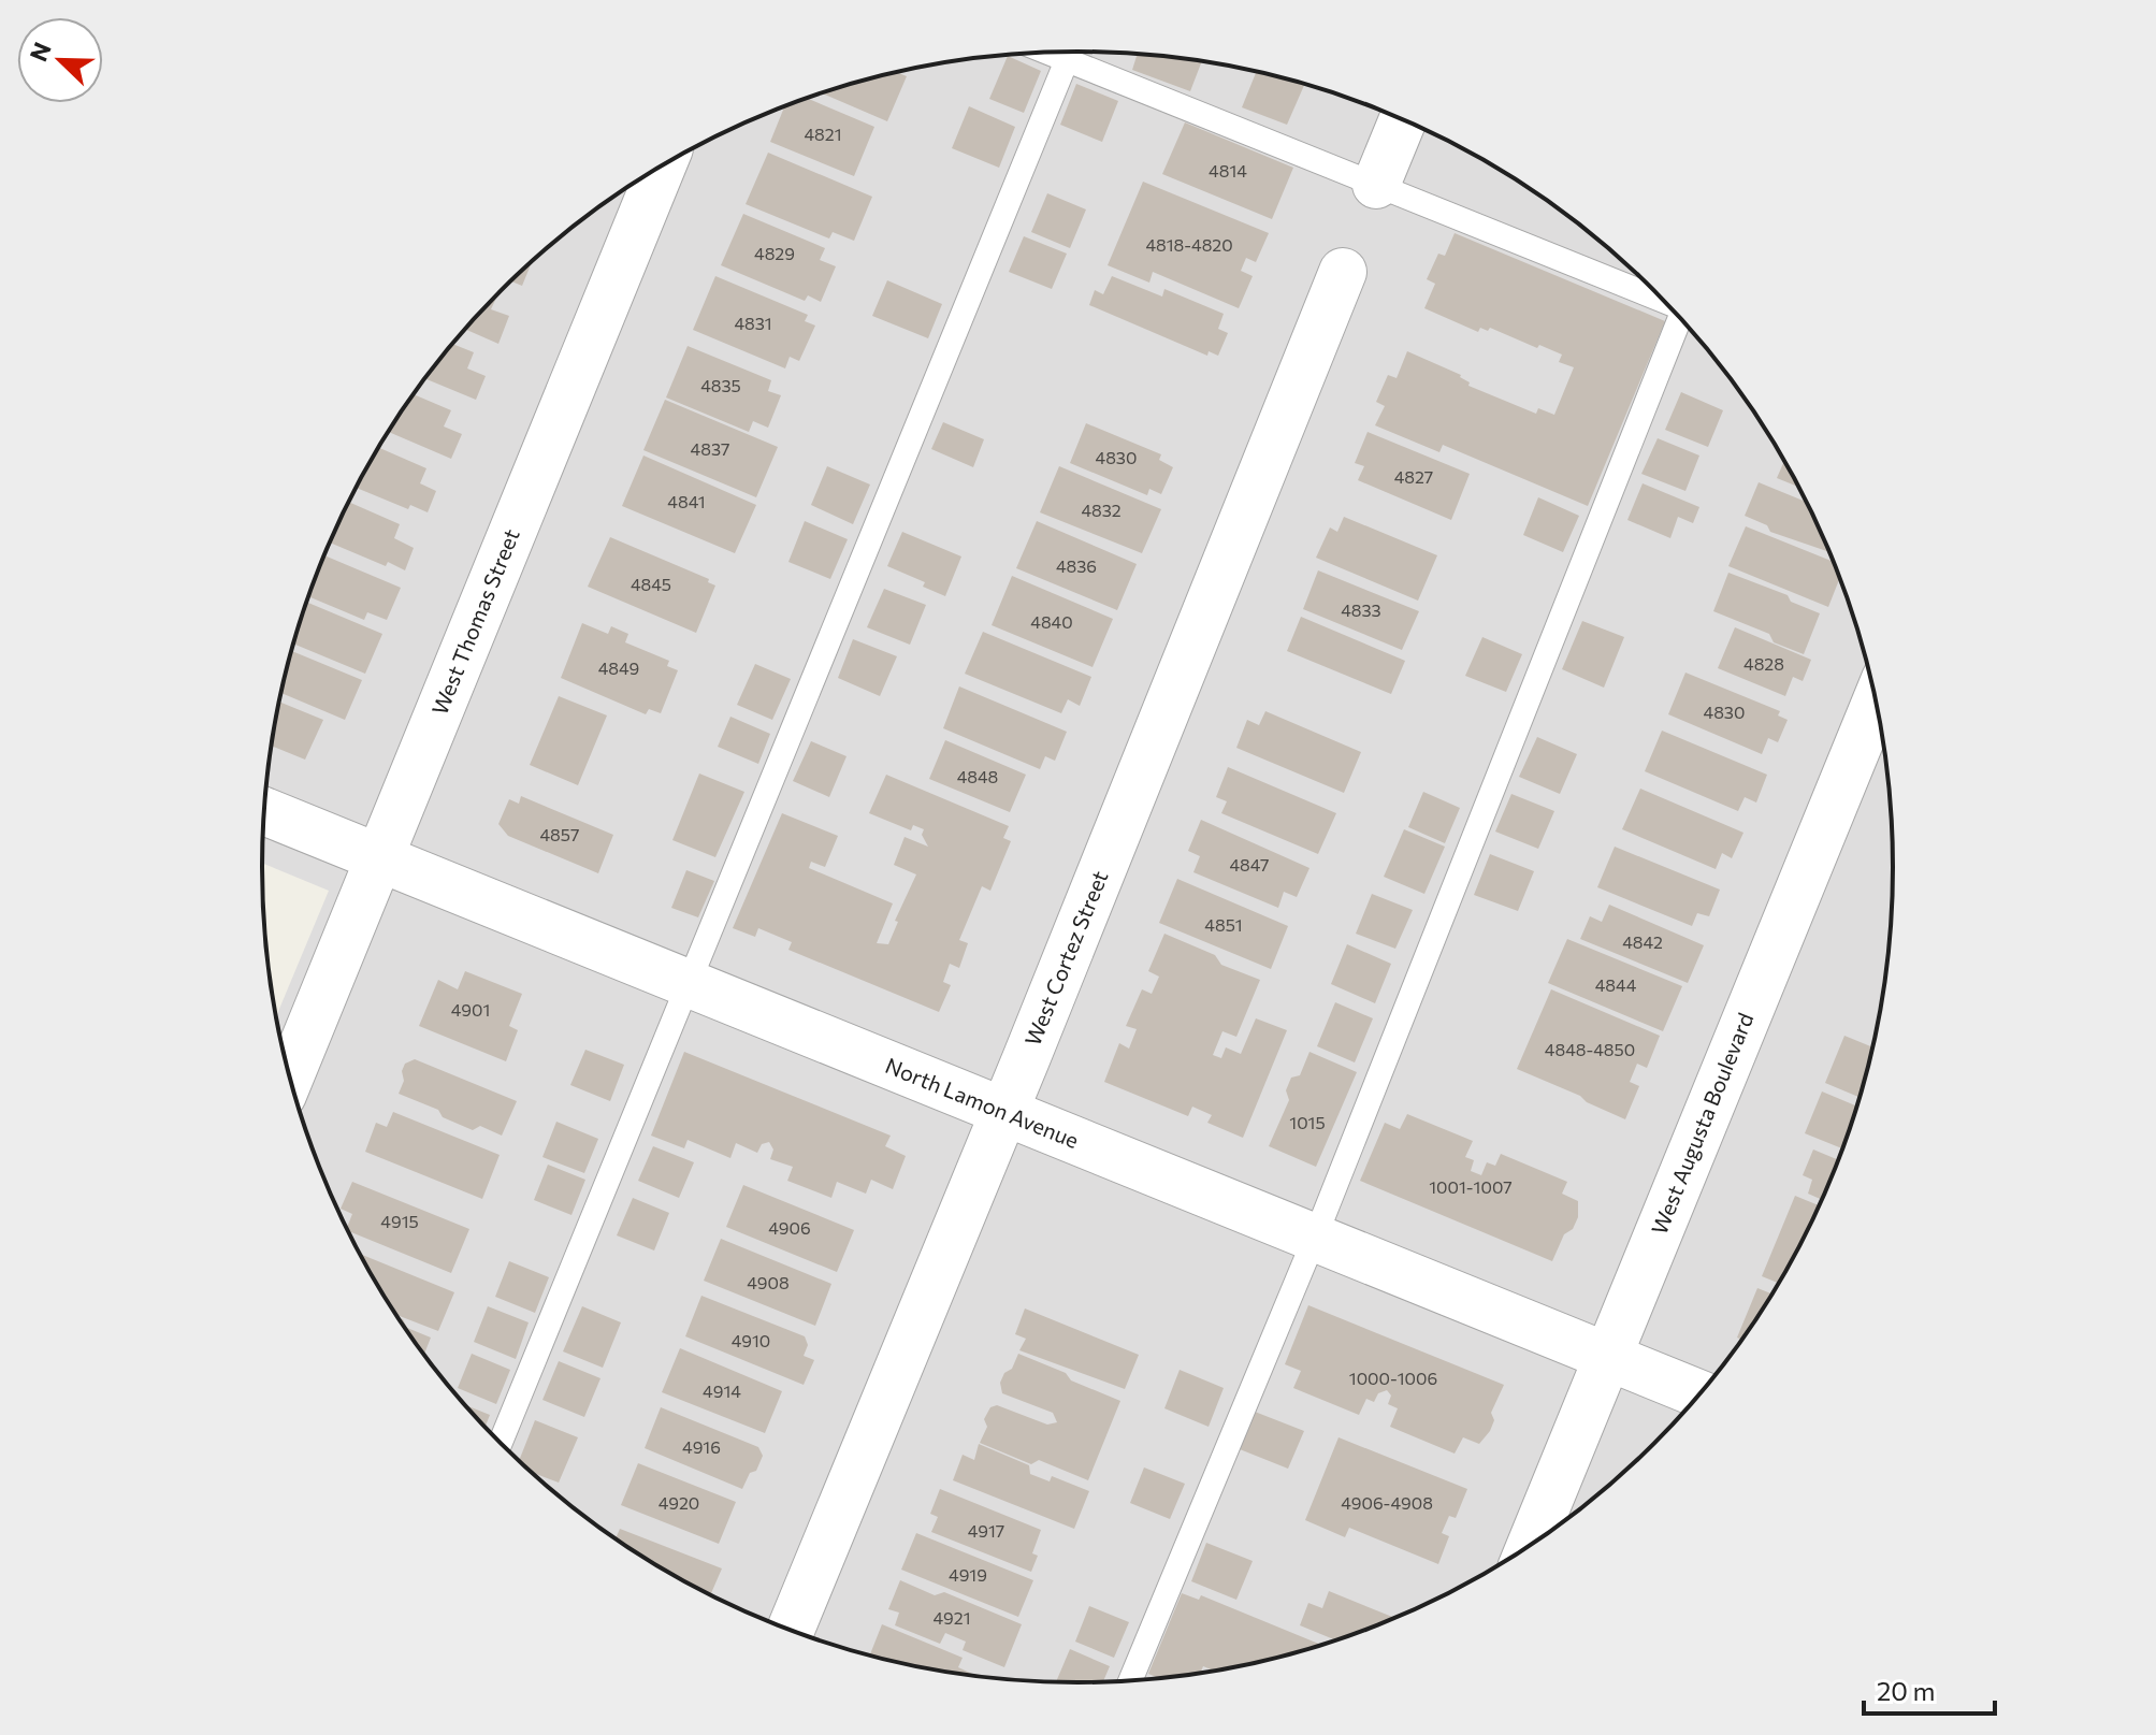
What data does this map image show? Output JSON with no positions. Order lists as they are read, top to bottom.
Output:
{
  "streets": {
    "street": [
      "West Thomas Street",
      "West Cortez Street",
      "North Lamon Avenue",
      "West Augusta Boulevard"
    ]
  },
  "crossings": [
    ["West Thomas Street", "North Lamon Avenue"],
    ["West Cortez Street", "North Lamon Avenue"],
    ["North Lamon Avenue", "West Augusta Boulevard"]
  ],
  "house_numbers": [
    "4821",
    "4814",
    "4818-4820",
    "4829",
    "4831",
    "4835",
    "4837",
    "4830",
    "4827",
    "4841",
    "4832",
    "4836",
    "4845",
    "4833",
    "4840",
    "4828",
    "4849",
    "4830",
    "4848",
    "4857",
    "4847",
    "4851",
    "4842",
    "4844",
    "4901",
    "4848-4850",
    "1015",
    "1001-1007",
    "4915",
    "4906",
    "4908",
    "4910",
    "1000-1006",
    "4914",
    "4916",
    "4920",
    "4906-4908",
    "4917",
    "4919",
    "4921"
  ],
  "scale_bar": "20 m",
  "north": "top left"
}
